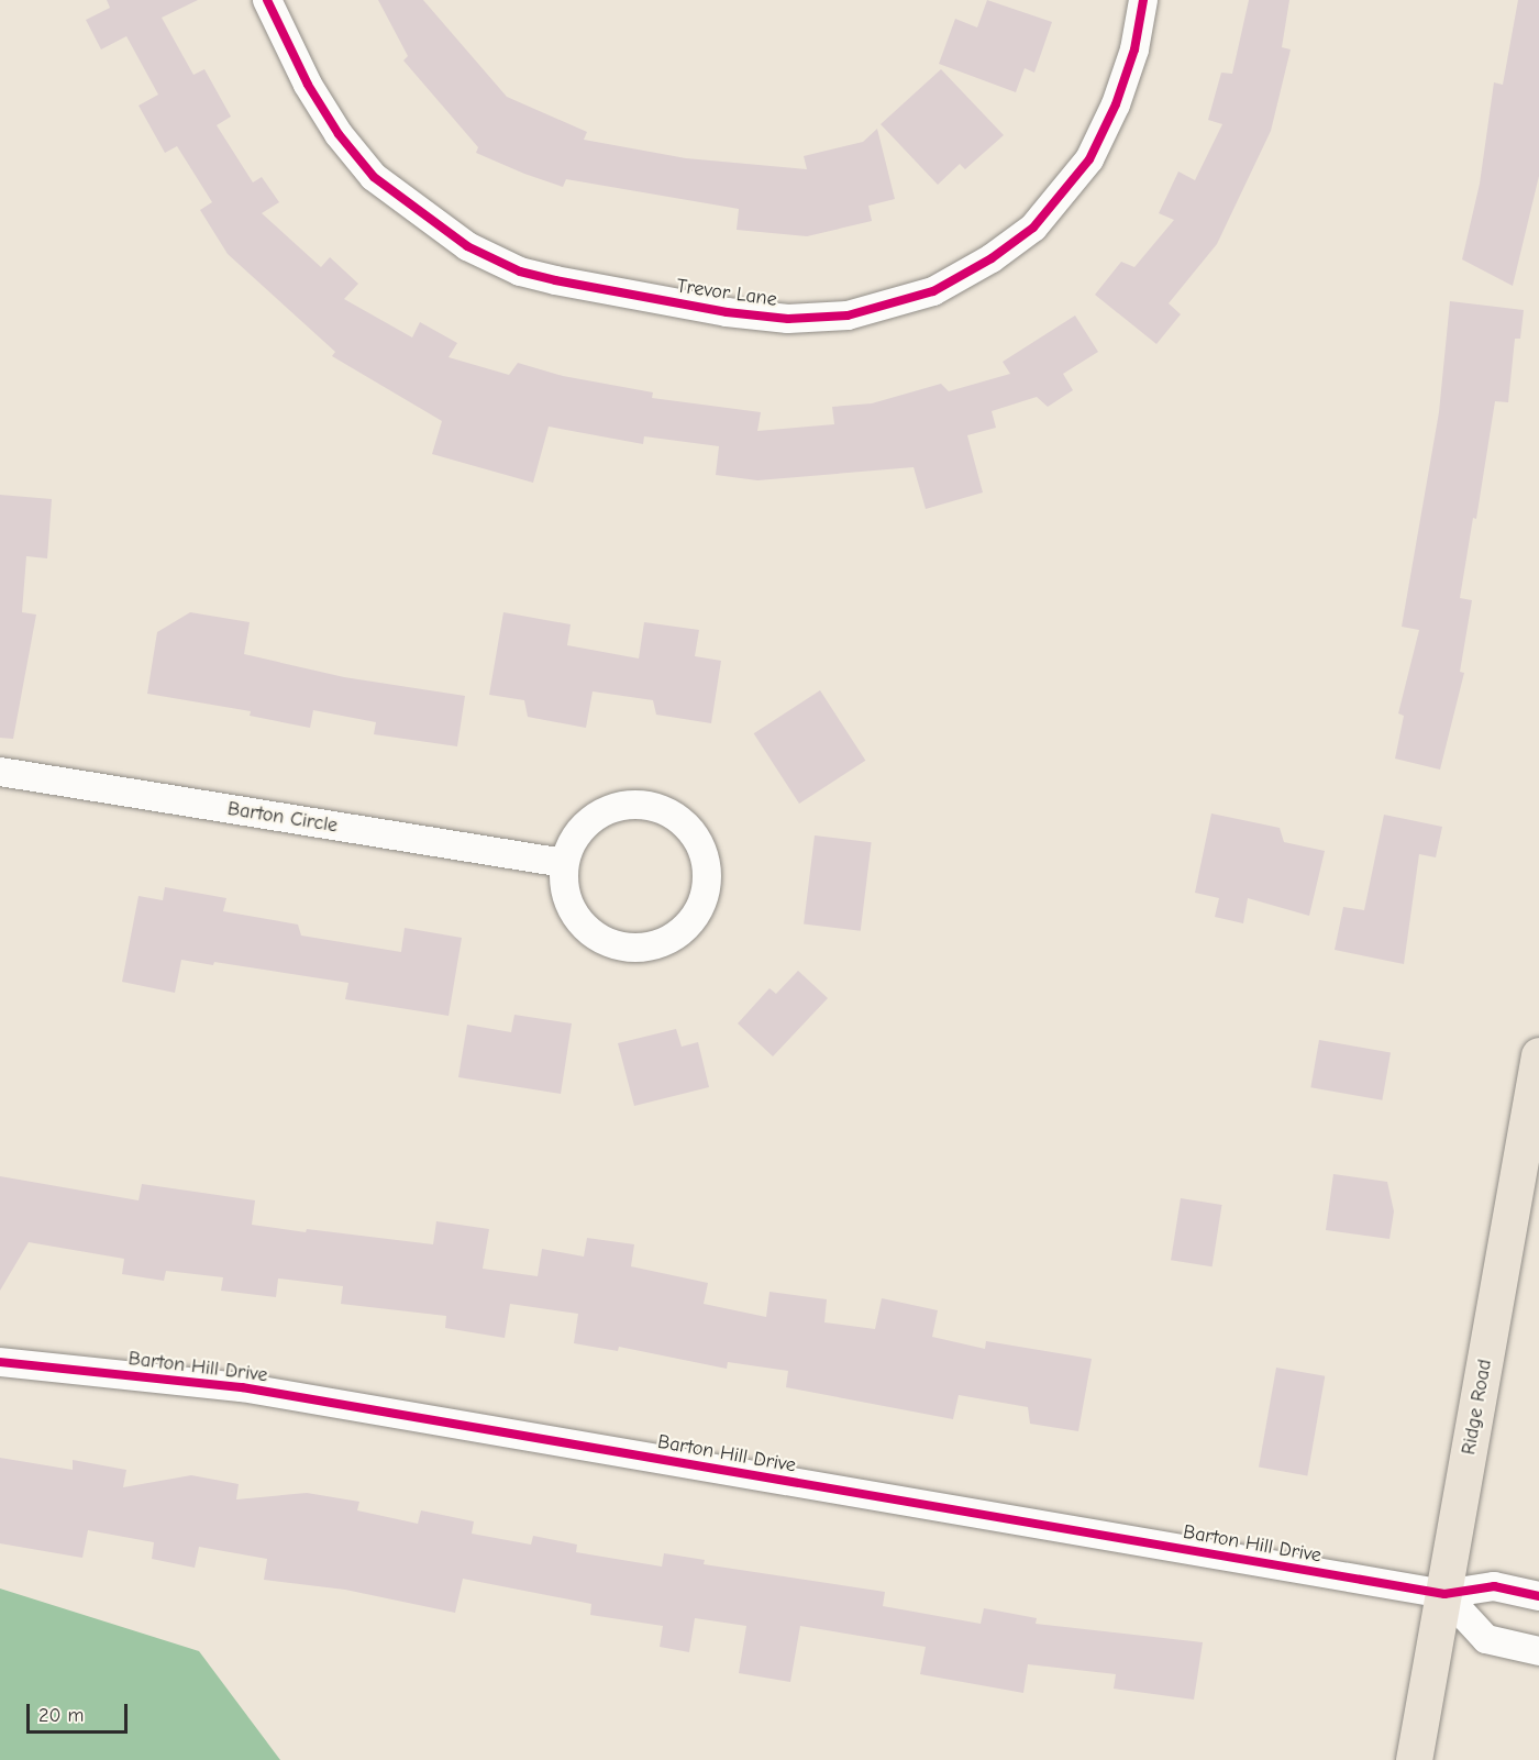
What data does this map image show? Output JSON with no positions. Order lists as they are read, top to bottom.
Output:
{
  "streets": {
    "main road": ["Ridge Road"],
    "street": ["Trevor Lane", "Barton Circle", "Barton Hill Drive"]
  },
  "crossings": [
    ["Barton Hill Drive", "Ridge Road"]
  ],
  "scale_bar": "20 m"
}
